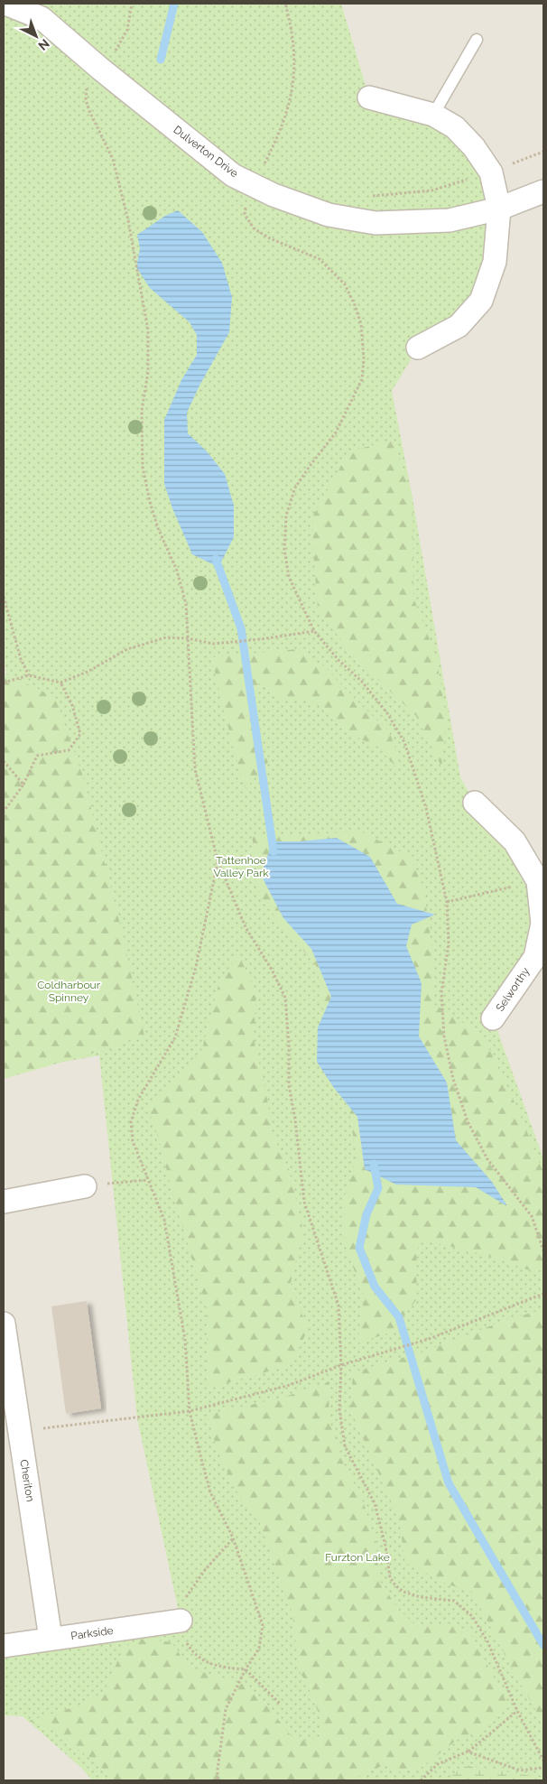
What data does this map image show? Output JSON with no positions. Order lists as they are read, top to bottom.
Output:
{
  "streets": {
    "street": [
      "Dulverton Drive",
      "Selworthy",
      "Cheriton",
      "Parkside"
    ]
  },
  "crossings": [
    ["Cheriton", "Parkside"]
  ],
  "parks": ["Tattenhoe Valley Park", "Coldharbour Spinney", "Furzton Lake"],
  "north": "bottom right"
}
